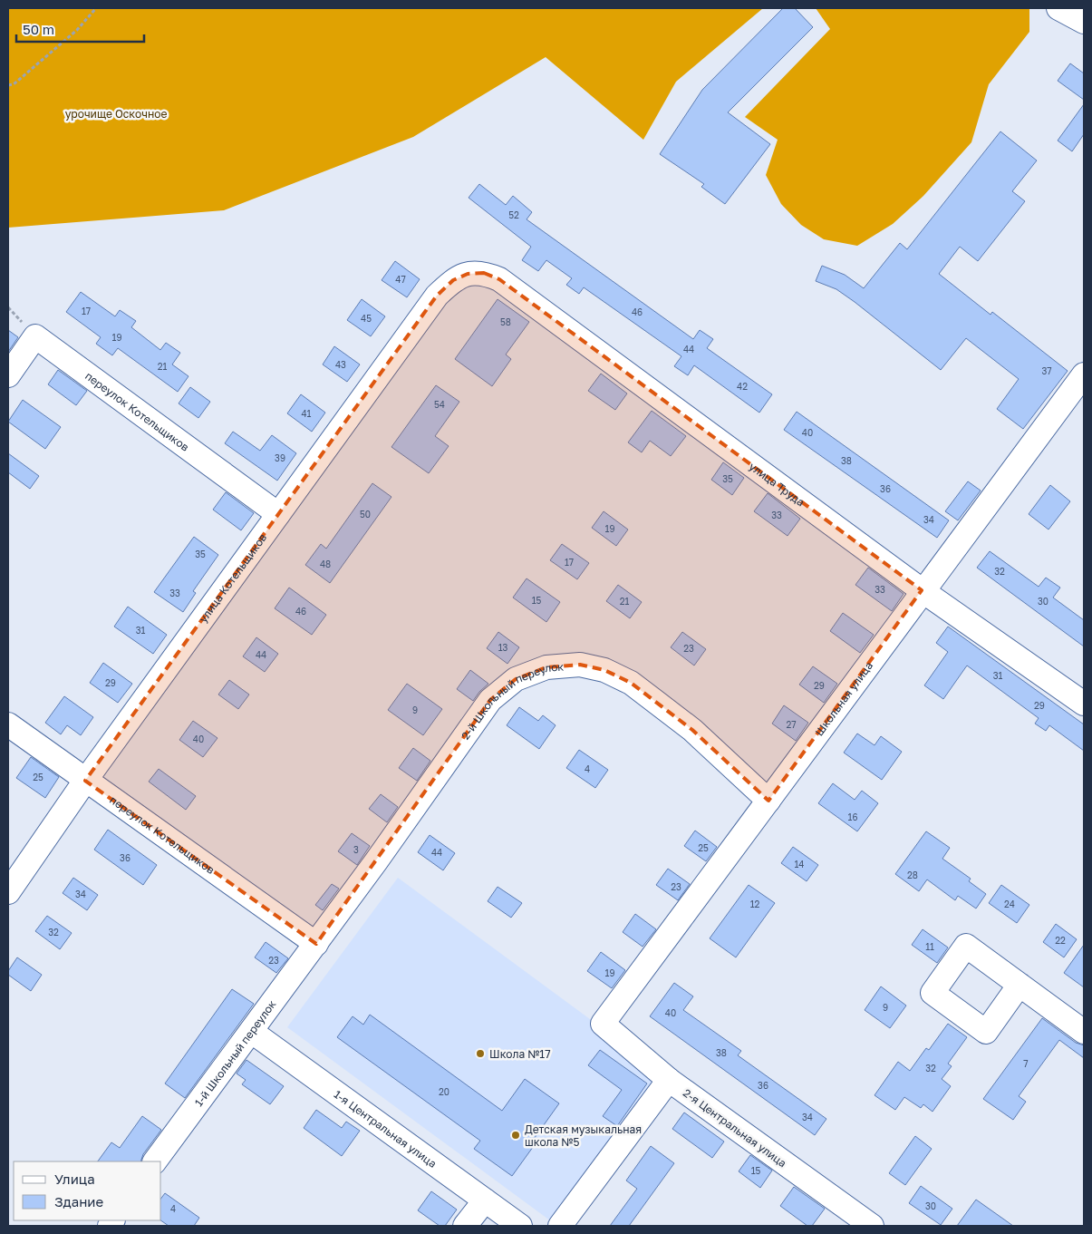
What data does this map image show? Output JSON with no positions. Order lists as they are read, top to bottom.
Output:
{
  "streets": {
    "street": [
      "переулок Котельщиков",
      "улица Труда",
      "улица Котельщиков",
      "Школьная улица",
      "2-й Школьный переулок",
      "1-й Школьный переулок",
      "2-я Центральная улица",
      "1-я Центральная улица"
    ]
  },
  "crossings": [
    ["переулок Котельщиков", "улица Котельщиков"],
    ["переулок Котельщиков", "2-й Школьный переулок"],
    ["переулок Котельщиков", "1-й Школьный переулок"],
    ["улица Труда", "улица Котельщиков"],
    ["улица Труда", "Школьная улица"],
    ["Школьная улица", "2-й Школьный переулок"],
    ["Школьная улица", "2-я Центральная улица"],
    ["2-й Школьный переулок", "1-й Школьный переулок"],
    ["1-й Школьный переулок", "1-я Центральная улица"]
  ],
  "parks": ["урочище Оскочное"],
  "places": ["Школа №17", "Детская музыкальная школа №5"],
  "house_numbers": [
    "52",
    "47",
    "17",
    "46",
    "45",
    "58",
    "19",
    "44",
    "43",
    "21",
    "37",
    "42",
    "54",
    "41",
    "40",
    "39",
    "38",
    "35",
    "36",
    "50",
    "33",
    "34",
    "19",
    "35",
    "17",
    "48",
    "32",
    "33",
    "33",
    "15",
    "21",
    "30",
    "46",
    "31",
    "13",
    "23",
    "44",
    "31",
    "29",
    "29",
    "29",
    "9",
    "27",
    "40",
    "4",
    "25",
    "16",
    "25",
    "3",
    "44",
    "36",
    "14",
    "28",
    "23",
    "34",
    "12",
    "24",
    "32",
    "22",
    "11",
    "23",
    "19",
    "9",
    "40",
    "38",
    "7",
    "32",
    "36",
    "20",
    "34",
    "15",
    "30",
    "4"
  ],
  "legend": ["Улица", "Здание"],
  "scale_bar": "50 m"
}
